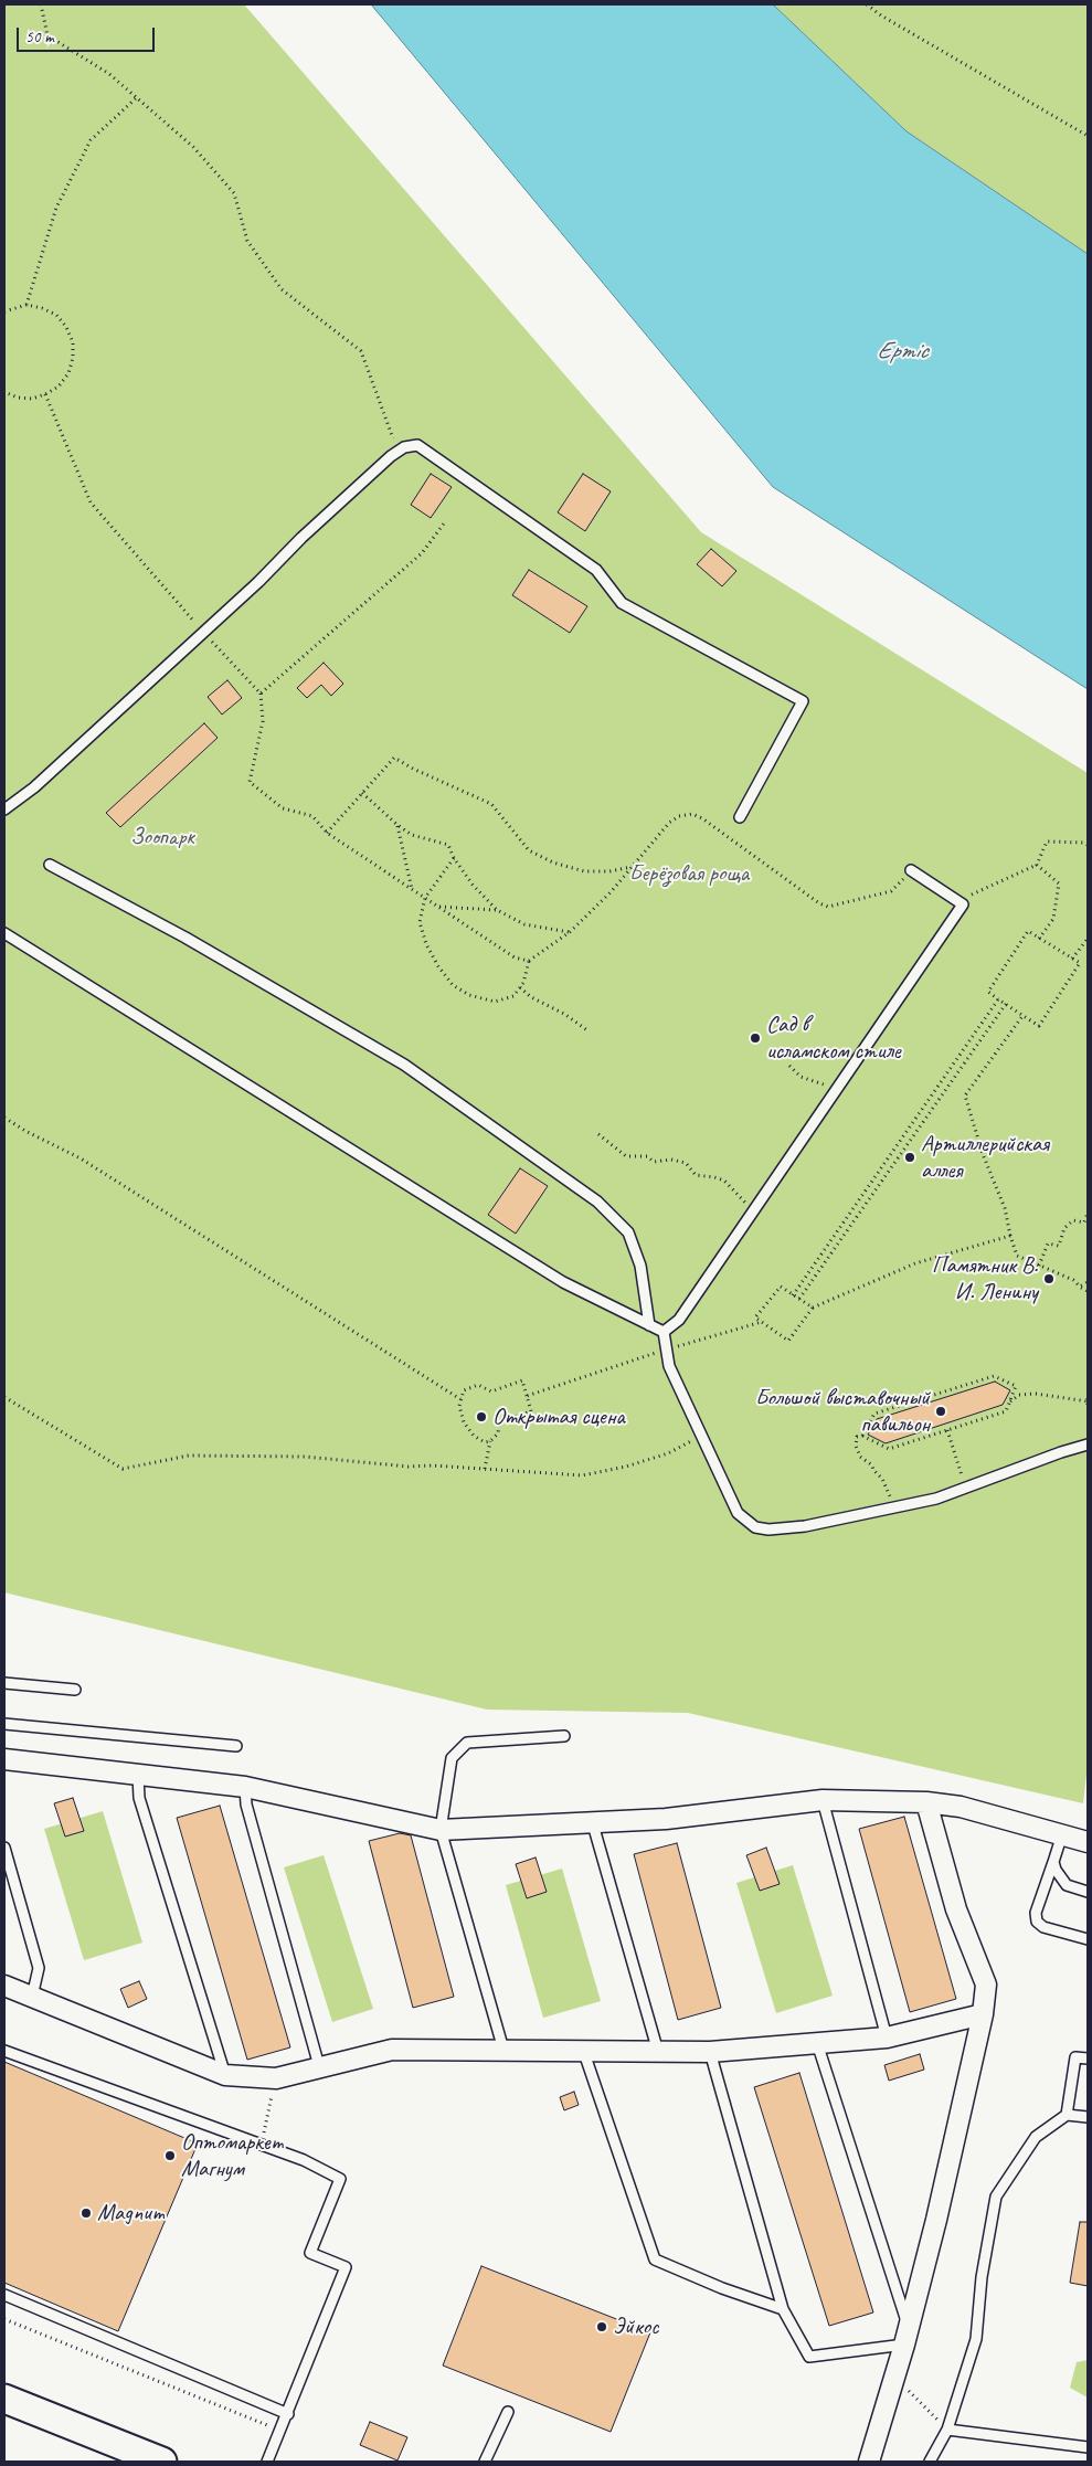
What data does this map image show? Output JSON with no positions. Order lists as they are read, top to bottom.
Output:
{
  "water": ["Ертіс"],
  "parks": ["Зоопарк", "Берёзовая роща"],
  "places": [
    "Сад в исламском стиле",
    "Артиллерийская аллея",
    "Памятник В. И. Ленину",
    "Большой выставочный павильон",
    "Открытая сцена",
    "Оптомаркет Магнум",
    "Magnum",
    "Эйкос"
  ],
  "scale_bar": "50 m"
}
